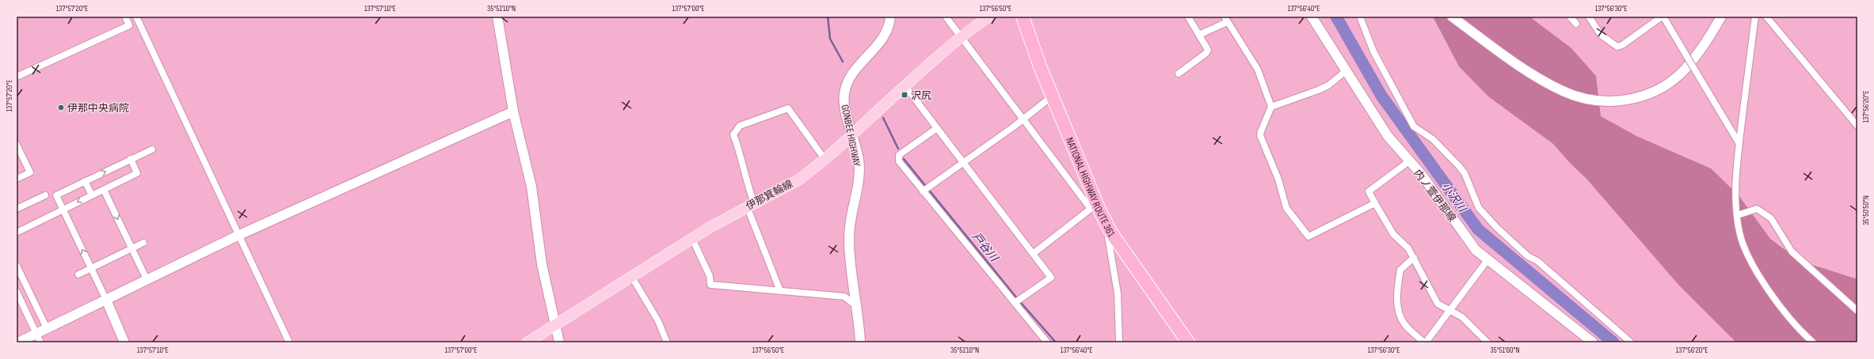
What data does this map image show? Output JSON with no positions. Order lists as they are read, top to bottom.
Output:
{
  "streets": {
    "highway": ["NATIONAL HIGHWAY ROUTE 361"],
    "main road": ["伊那箕輪線"],
    "street": ["GONBEE HIGHWAY", "内ノ萱伊那線"]
  },
  "crossings": [
    ["GONBEE HIGHWAY", "伊那箕輪線"]
  ],
  "water": ["小沢川", "戸谷川"],
  "places": {
    "transit": ["沢尻"],
    "other": ["伊那中央病院"]
  },
  "coordinates": [
    "137°57'20\"E",
    "137°57'10\"E",
    "35°51'10\"N",
    "137°57'00\"E",
    "137°56'50\"E",
    "137°56'40\"E",
    "137°56'30\"E",
    "137°56'20\"E",
    "35°50'50\"N",
    "35°51'00\"N"
  ]
}
